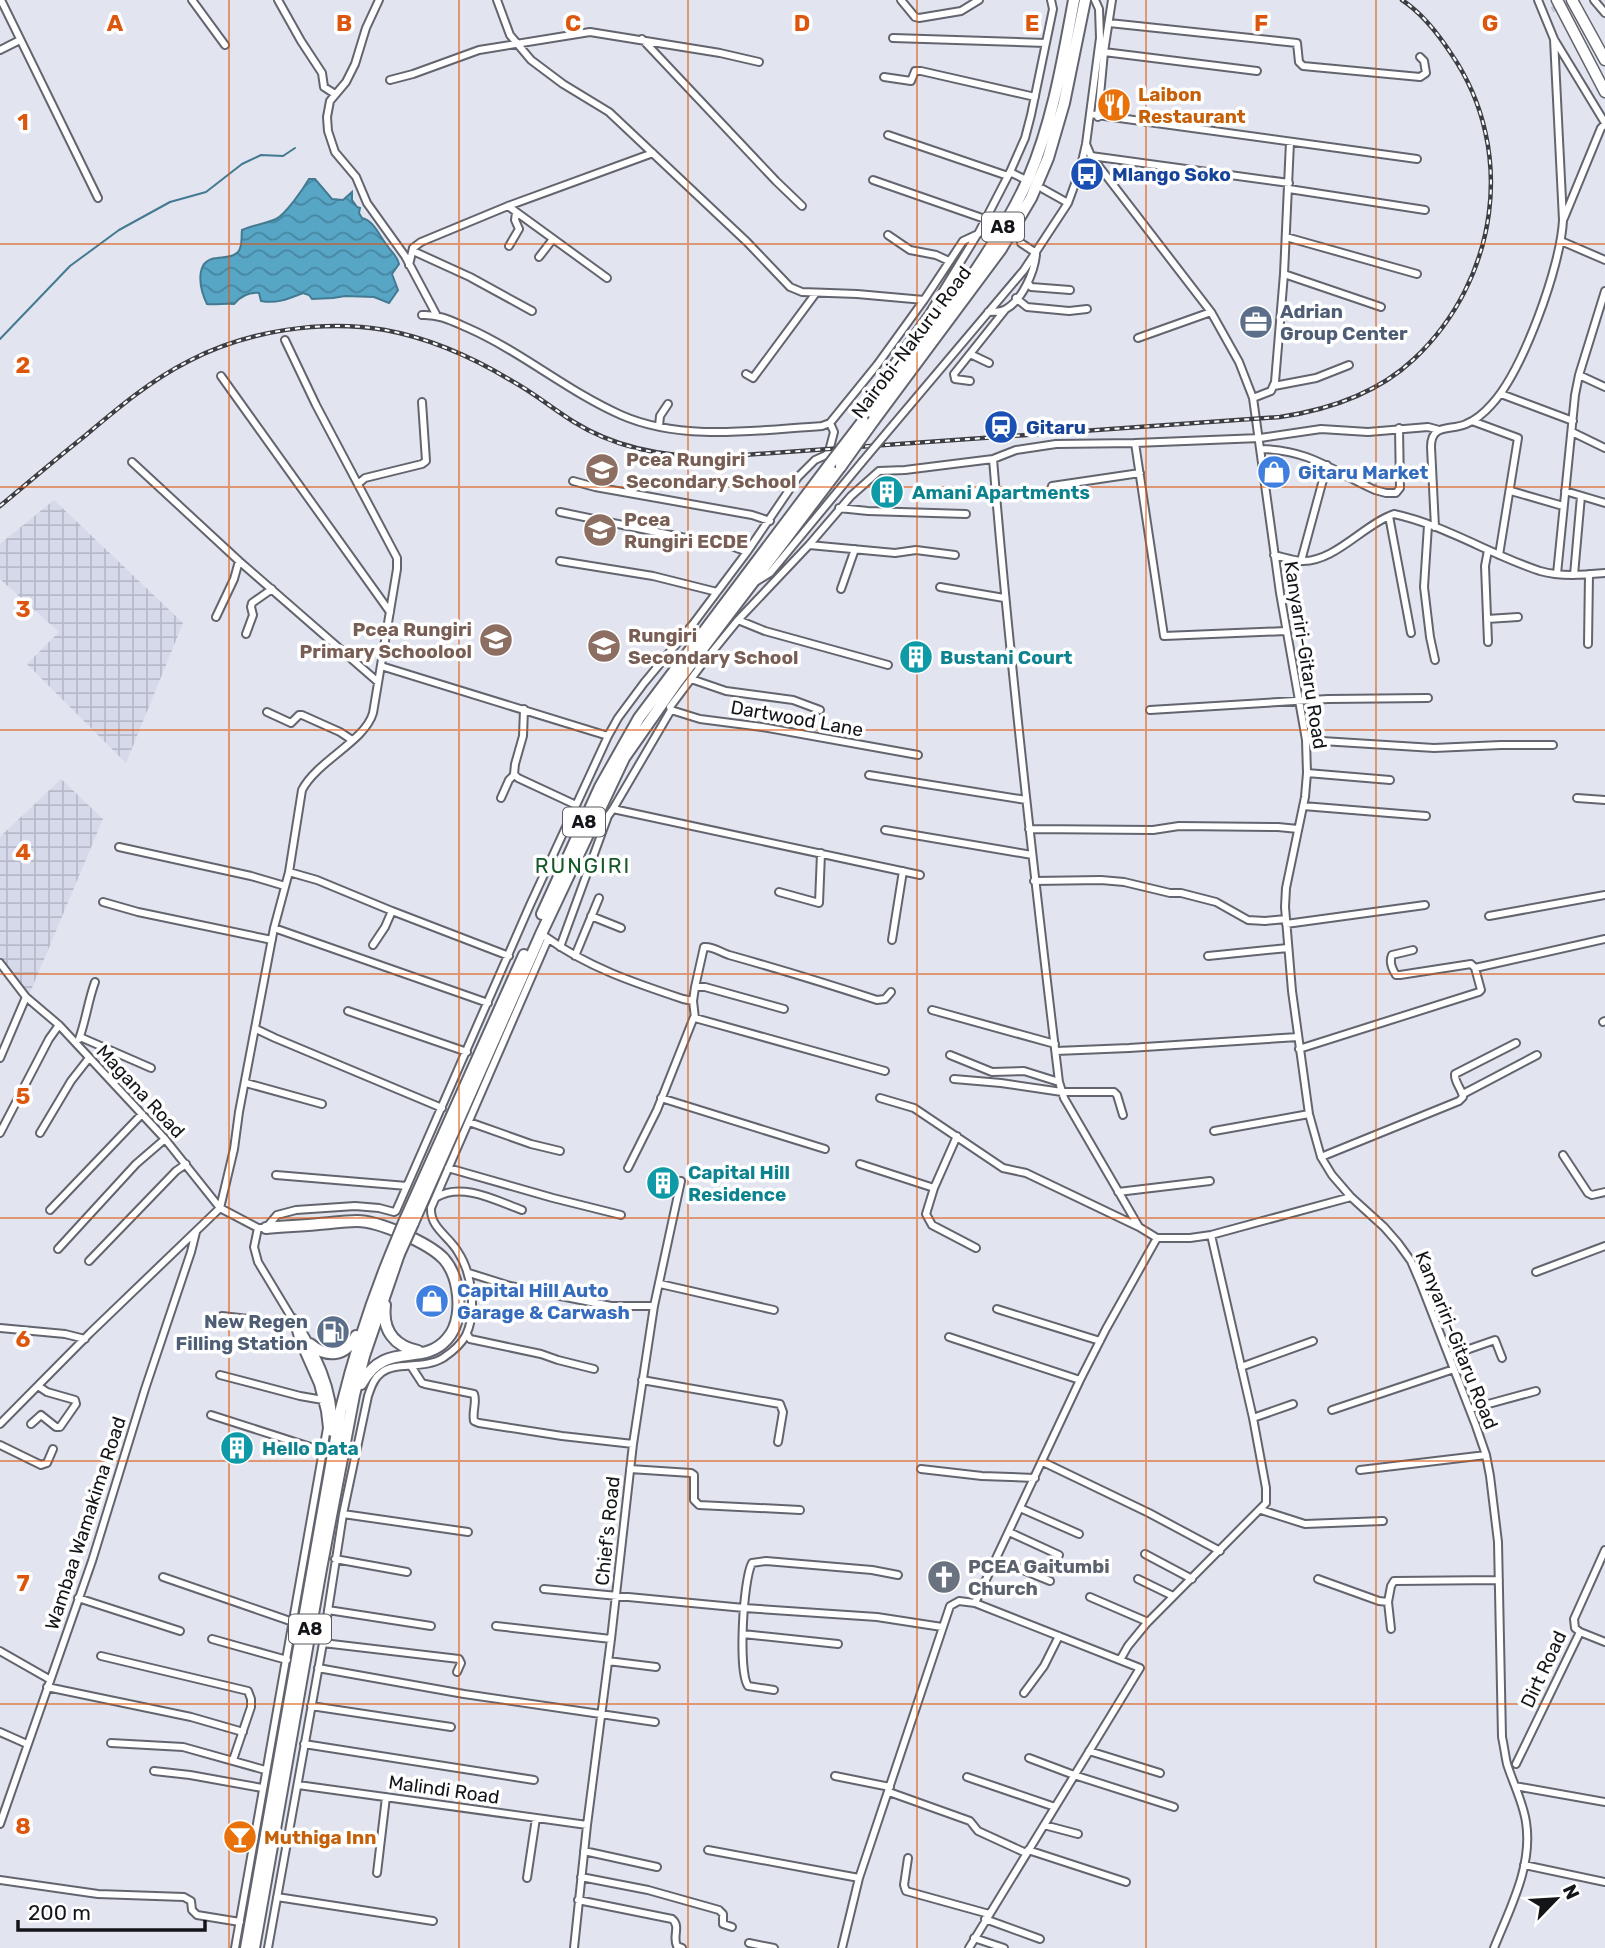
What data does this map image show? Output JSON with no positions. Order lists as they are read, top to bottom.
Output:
{
  "streets": {
    "highway": ["A8", "Nairobi-Nakuru Road"],
    "street": [
      "Kanyariri-Gitaru Road",
      "Dartwood Lane",
      "Magana Road",
      "Wambaa Wamakima Road",
      "Chief's Road",
      "Dirt Road",
      "Malindi Road"
    ]
  },
  "crossings": [
    ["A8", "Nairobi-Nakuru Road"],
    ["Chief's Road", "Malindi Road"]
  ],
  "districts": ["RUNGIRI"],
  "places": {
    "restaurant": ["Laibon Restaurant"],
    "bus stop": ["Mlango Soko"],
    "office": ["Adrian Group Center"],
    "station": ["Gitaru"],
    "school or university": [
      "Pcea Rungiri Secondary School",
      "Pcea Rungiri ECDE",
      "Pcea Rungiri Primary Schoolool",
      "Rungiri Secondary School"
    ],
    "shop": ["Gitaru Market", "Capital Hill Auto Garage & Carwash"],
    "building": [
      "Amani Apartments",
      "Bustani Court",
      "Capital Hill Residence",
      "Hello Data"
    ],
    "fuel station": ["New Regen Filling Station"],
    "church": ["PCEA Gaitumbi Church"],
    "bar": ["Muthiga Inn"]
  },
  "scale_bar": "200 m",
  "north": "top right",
  "grid": {
    "columns": [
      "A",
      "B",
      "C",
      "D",
      "E",
      "F",
      "G"
    ],
    "rows": [
      "1",
      "2",
      "3",
      "4",
      "5",
      "6",
      "7",
      "8"
    ]
  }
}
